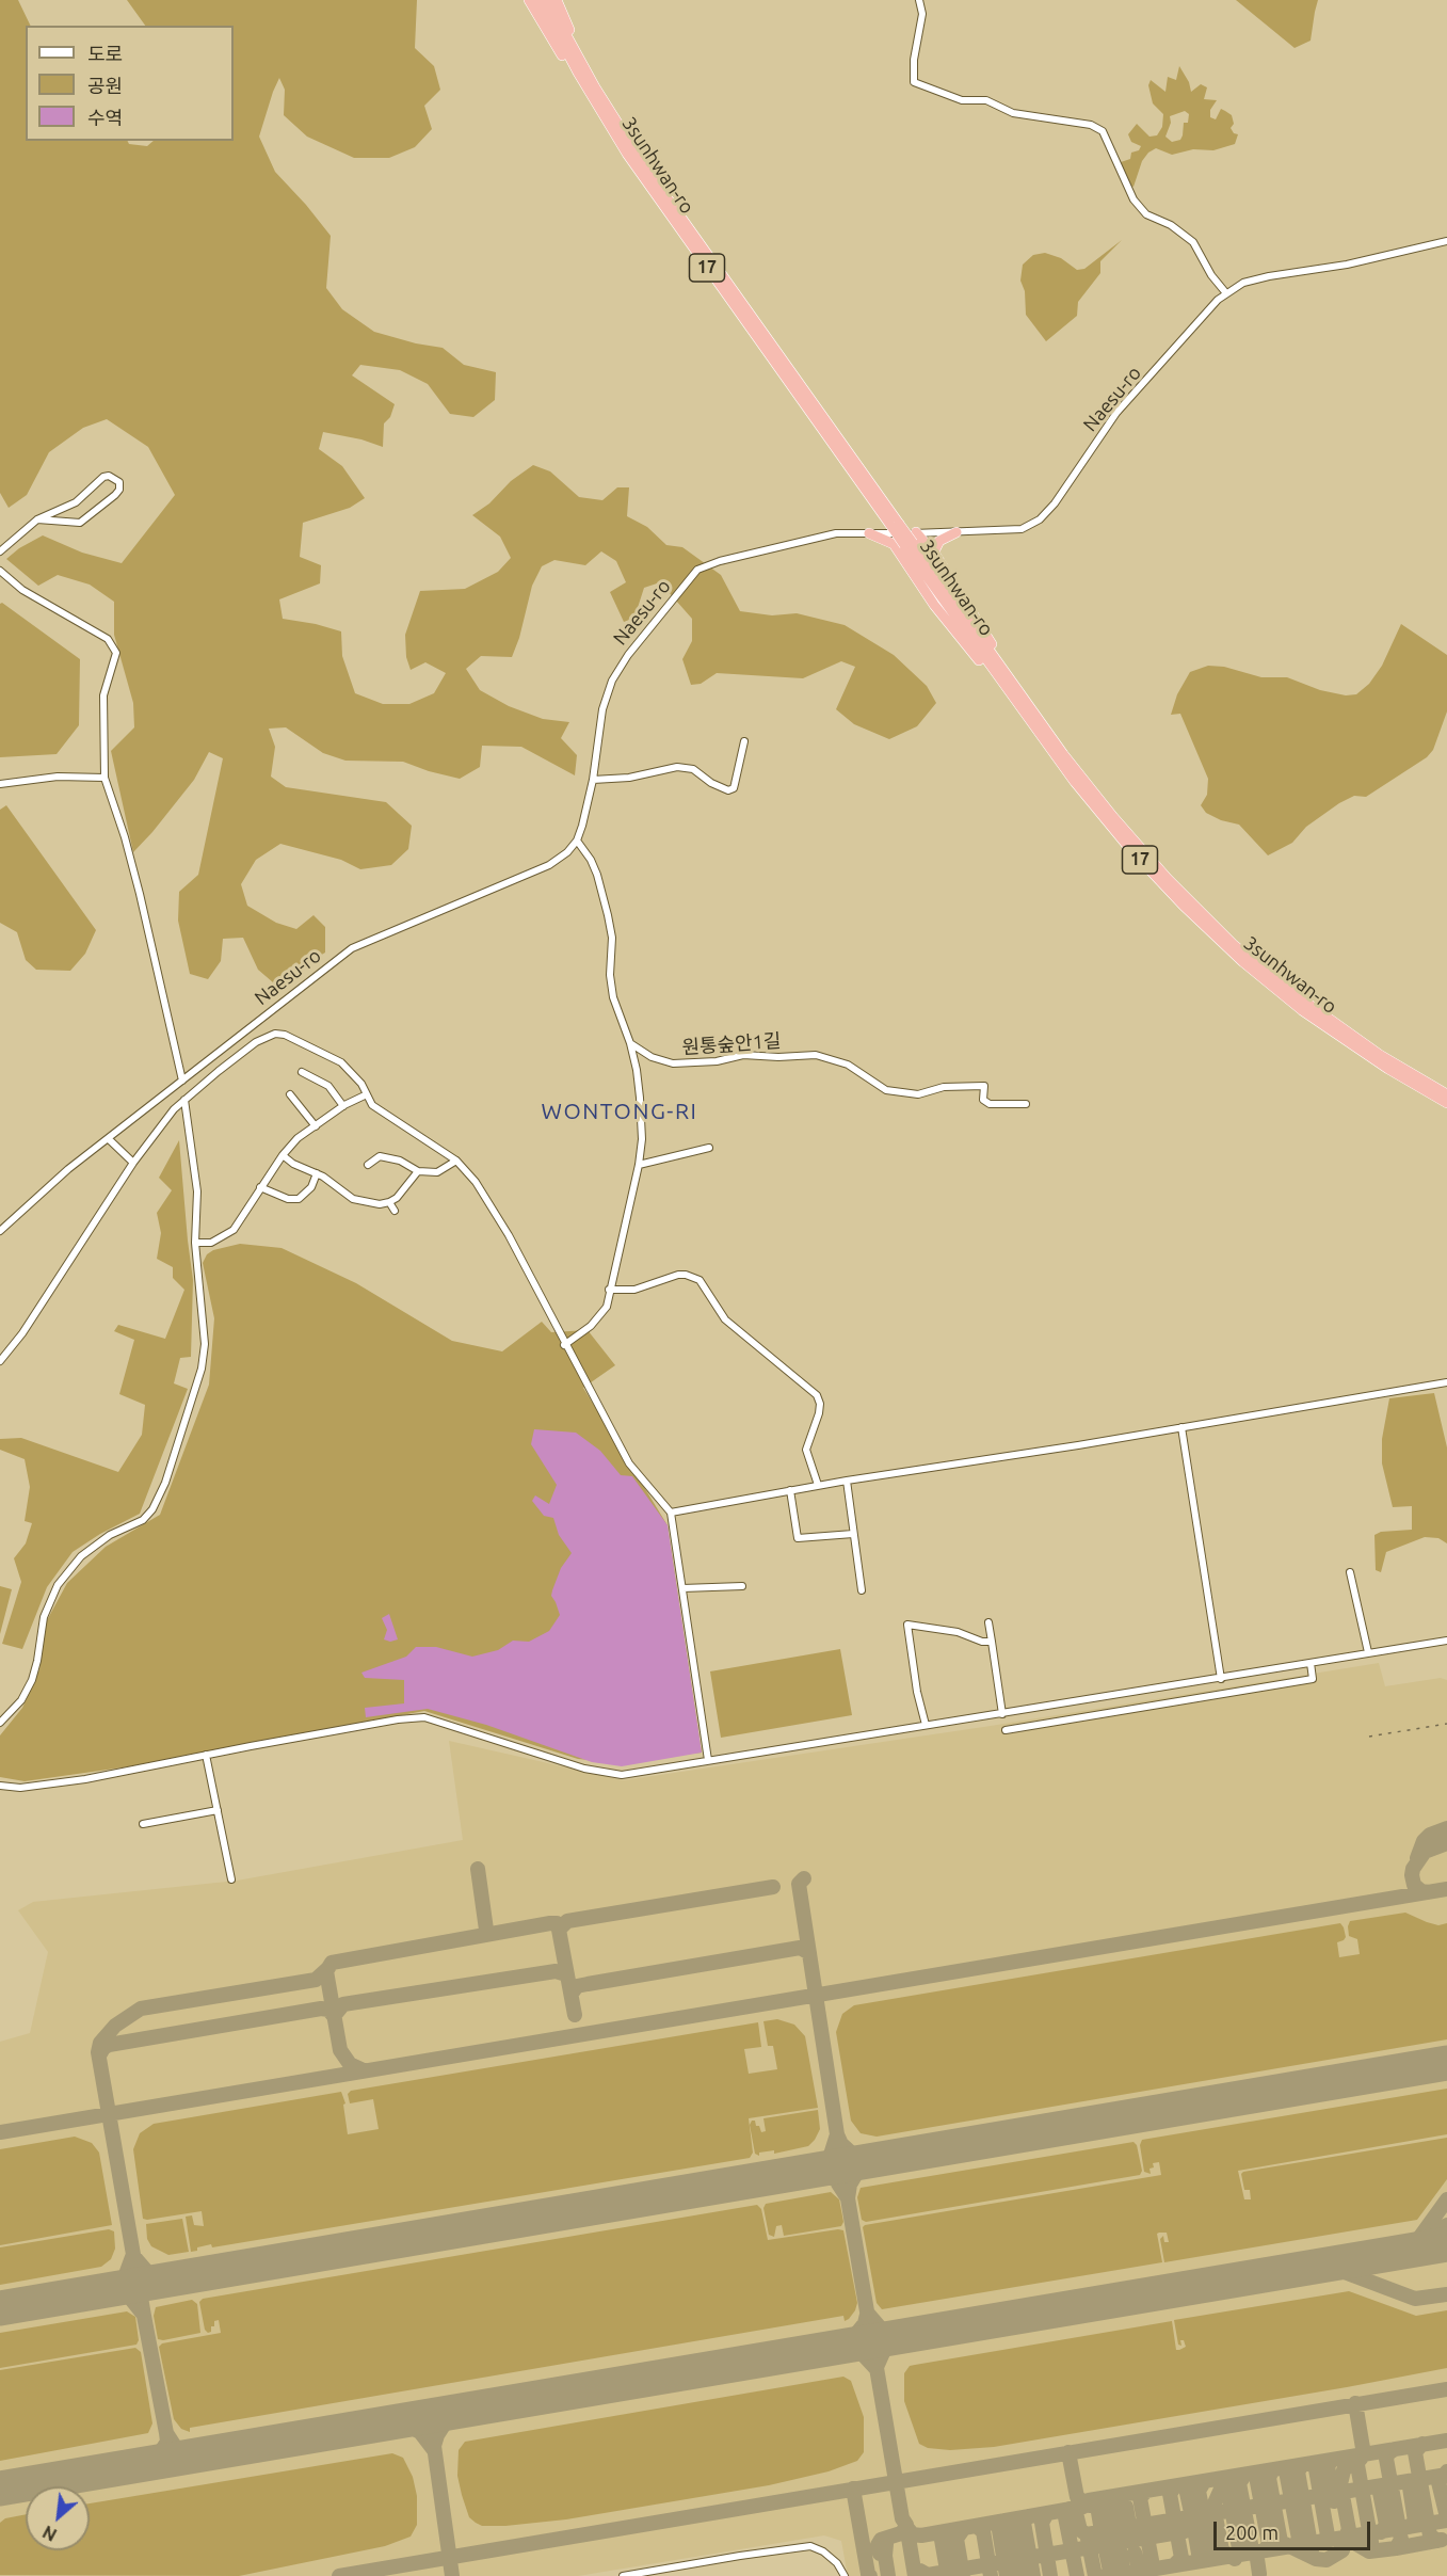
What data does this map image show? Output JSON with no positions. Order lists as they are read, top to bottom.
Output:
{
  "streets": {
    "highway": ["3sunhwan-ro", "17"],
    "street": ["Naesu-ro", "원통숲안1길"]
  },
  "crossings": [
    ["3sunhwan-ro", "Naesu-ro"]
  ],
  "districts": ["WONTONG-RI"],
  "legend": ["도로", "공원", "수역"],
  "scale_bar": "200 m",
  "north": "bottom left"
}
